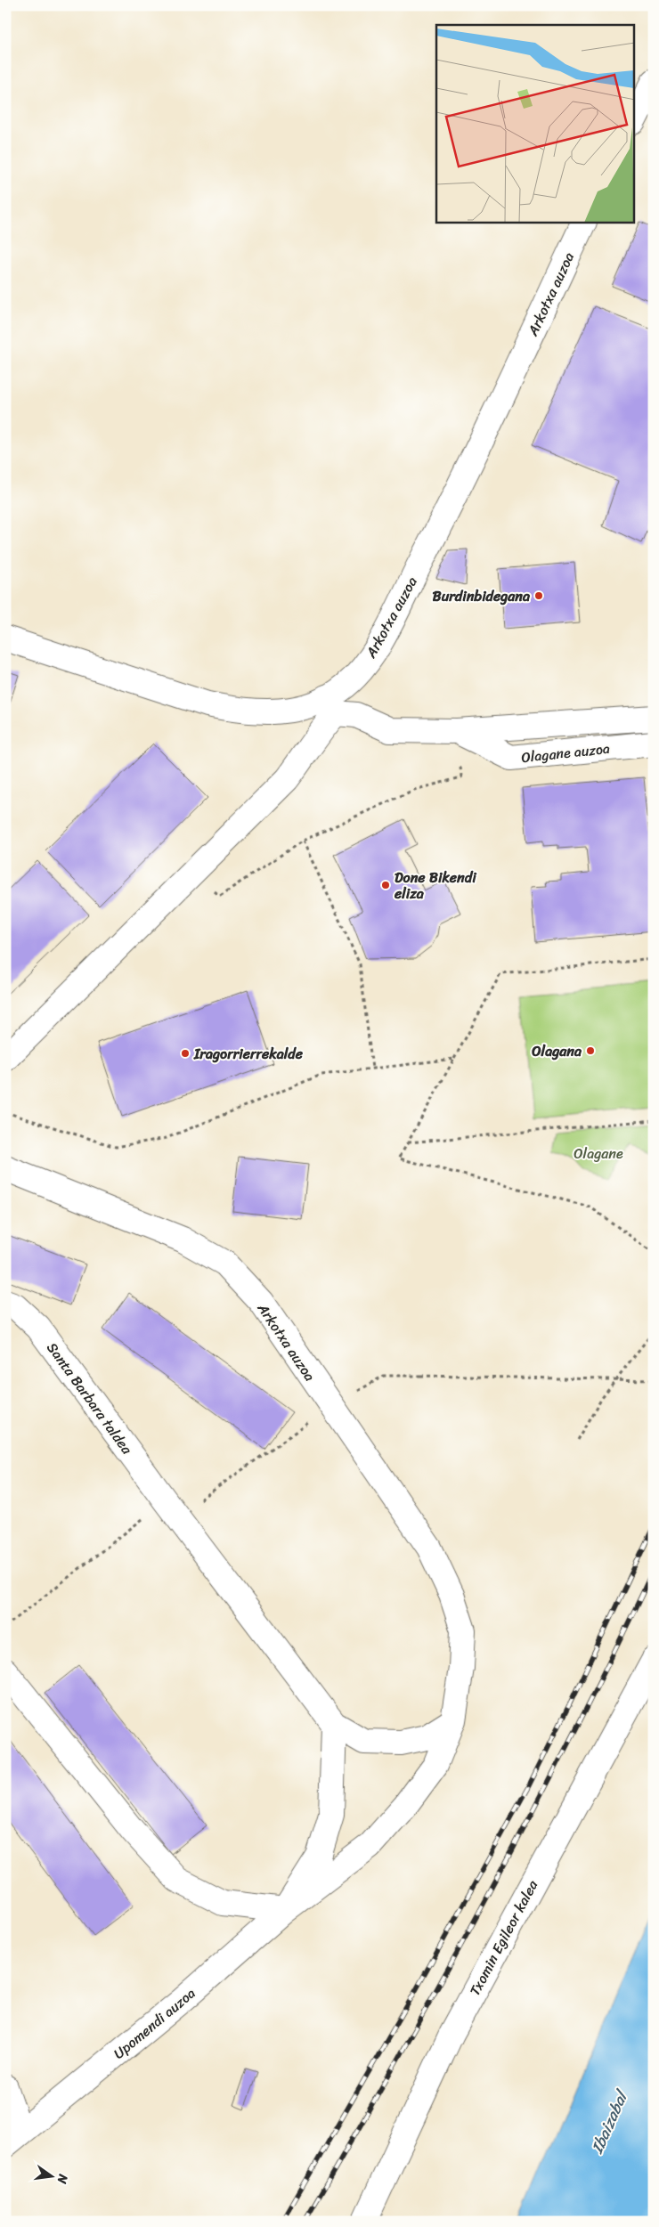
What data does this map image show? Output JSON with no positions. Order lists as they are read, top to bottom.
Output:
{
  "streets": {
    "street": [
      "Arkotxa auzoa",
      "Olagane auzoa",
      "Santa Barbara taldea",
      "Txomin Egileor kalea",
      "Upomendi auzoa"
    ]
  },
  "crossings": [
    ["Arkotxa auzoa", "Olagane auzoa"],
    ["Arkotxa auzoa", "Upomendi auzoa"],
    ["Santa Barbara taldea", "Upomendi auzoa"]
  ],
  "water": ["Ibaizabal"],
  "parks": ["Olagane"],
  "places": [
    "Burdinbidegana",
    "Done Bikendi eliza",
    "Olagana",
    "Iragorrierrekalde"
  ],
  "north": "right"
}
